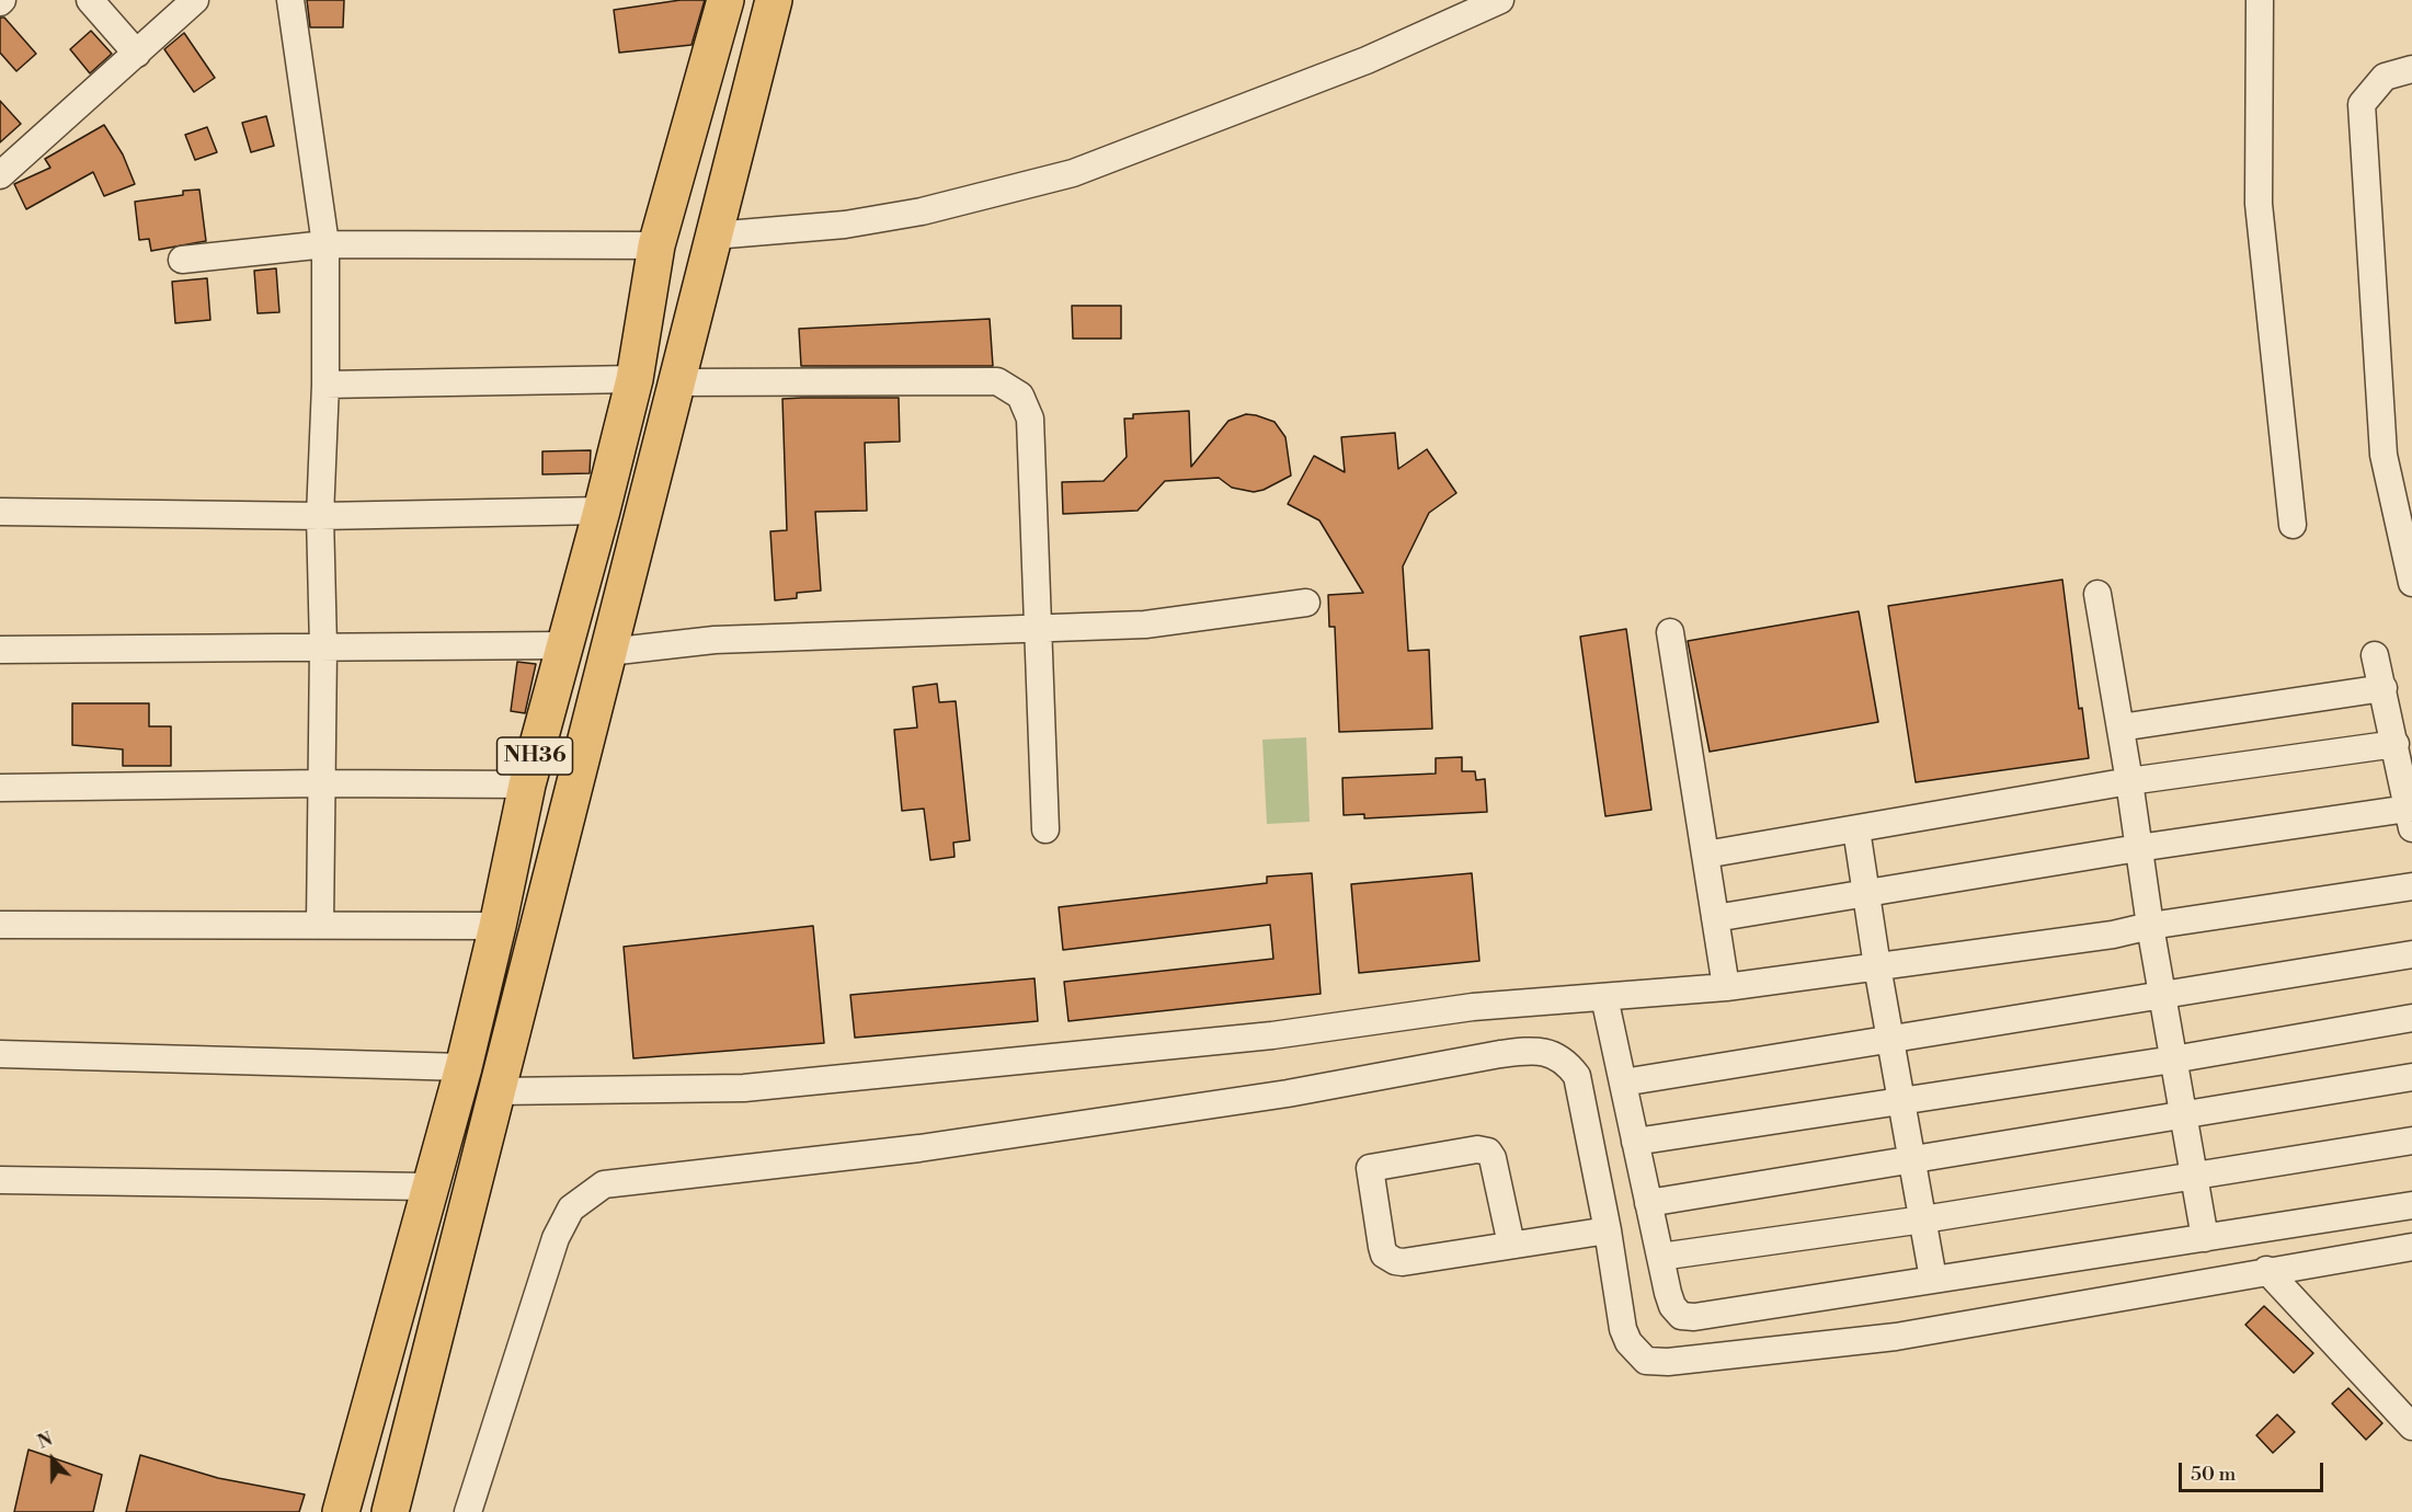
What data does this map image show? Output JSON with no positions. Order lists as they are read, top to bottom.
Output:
{
  "streets": {
    "highway": ["NH36"]
  },
  "scale_bar": "50 m",
  "north": "top"
}
